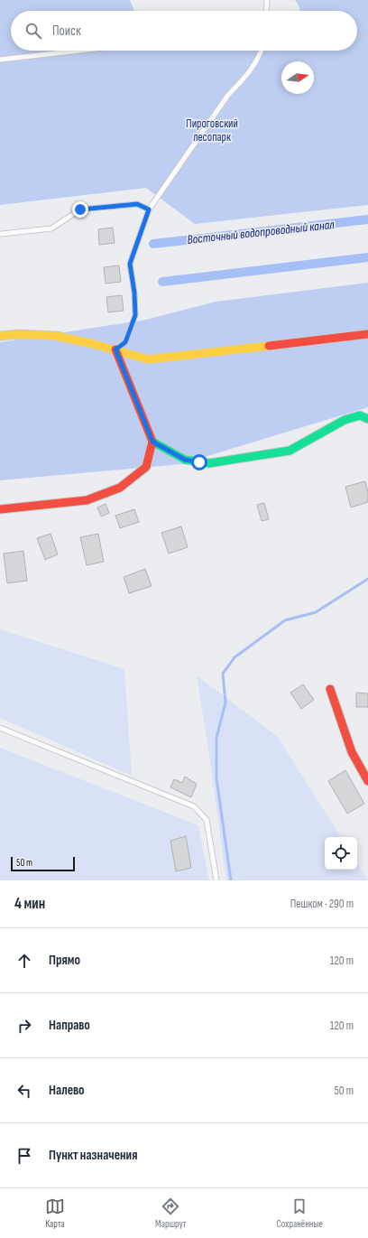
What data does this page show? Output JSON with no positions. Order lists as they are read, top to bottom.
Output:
{
  "water": ["Восточный водопроводный канал"],
  "parks": ["Пироговский лесопарк"],
  "scale_bar": "50 m",
  "north": "right",
  "page": {
    "search": "Поиск",
    "scale": "50 m",
    "heading": ["4 мин", "Пешком · 290 m"],
    "list": [
      ["Прямо", "120 m"],
      ["Направо", "120 m"],
      ["Налево", "50 m"],
      "Пункт назначения"
    ],
    "nav": ["Карта", "Маршрут", "Сохранённые"]
  }
}
